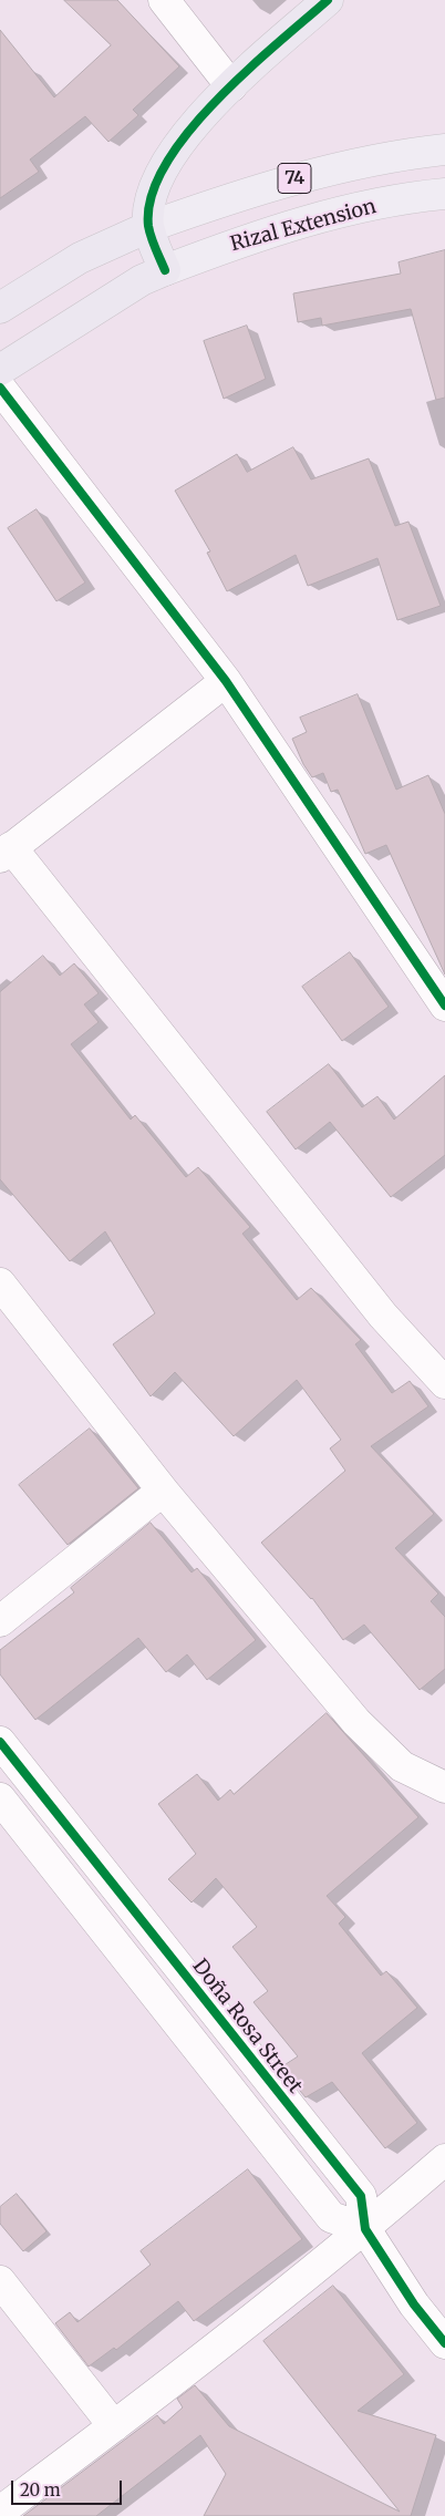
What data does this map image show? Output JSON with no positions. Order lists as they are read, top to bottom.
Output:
{
  "streets": {
    "highway": ["74"],
    "main road": ["Rizal Extension"],
    "street": ["Doña Rosa Street"]
  },
  "crossings": [
    ["74", "Rizal Extension"]
  ],
  "scale_bar": "20 m"
}
